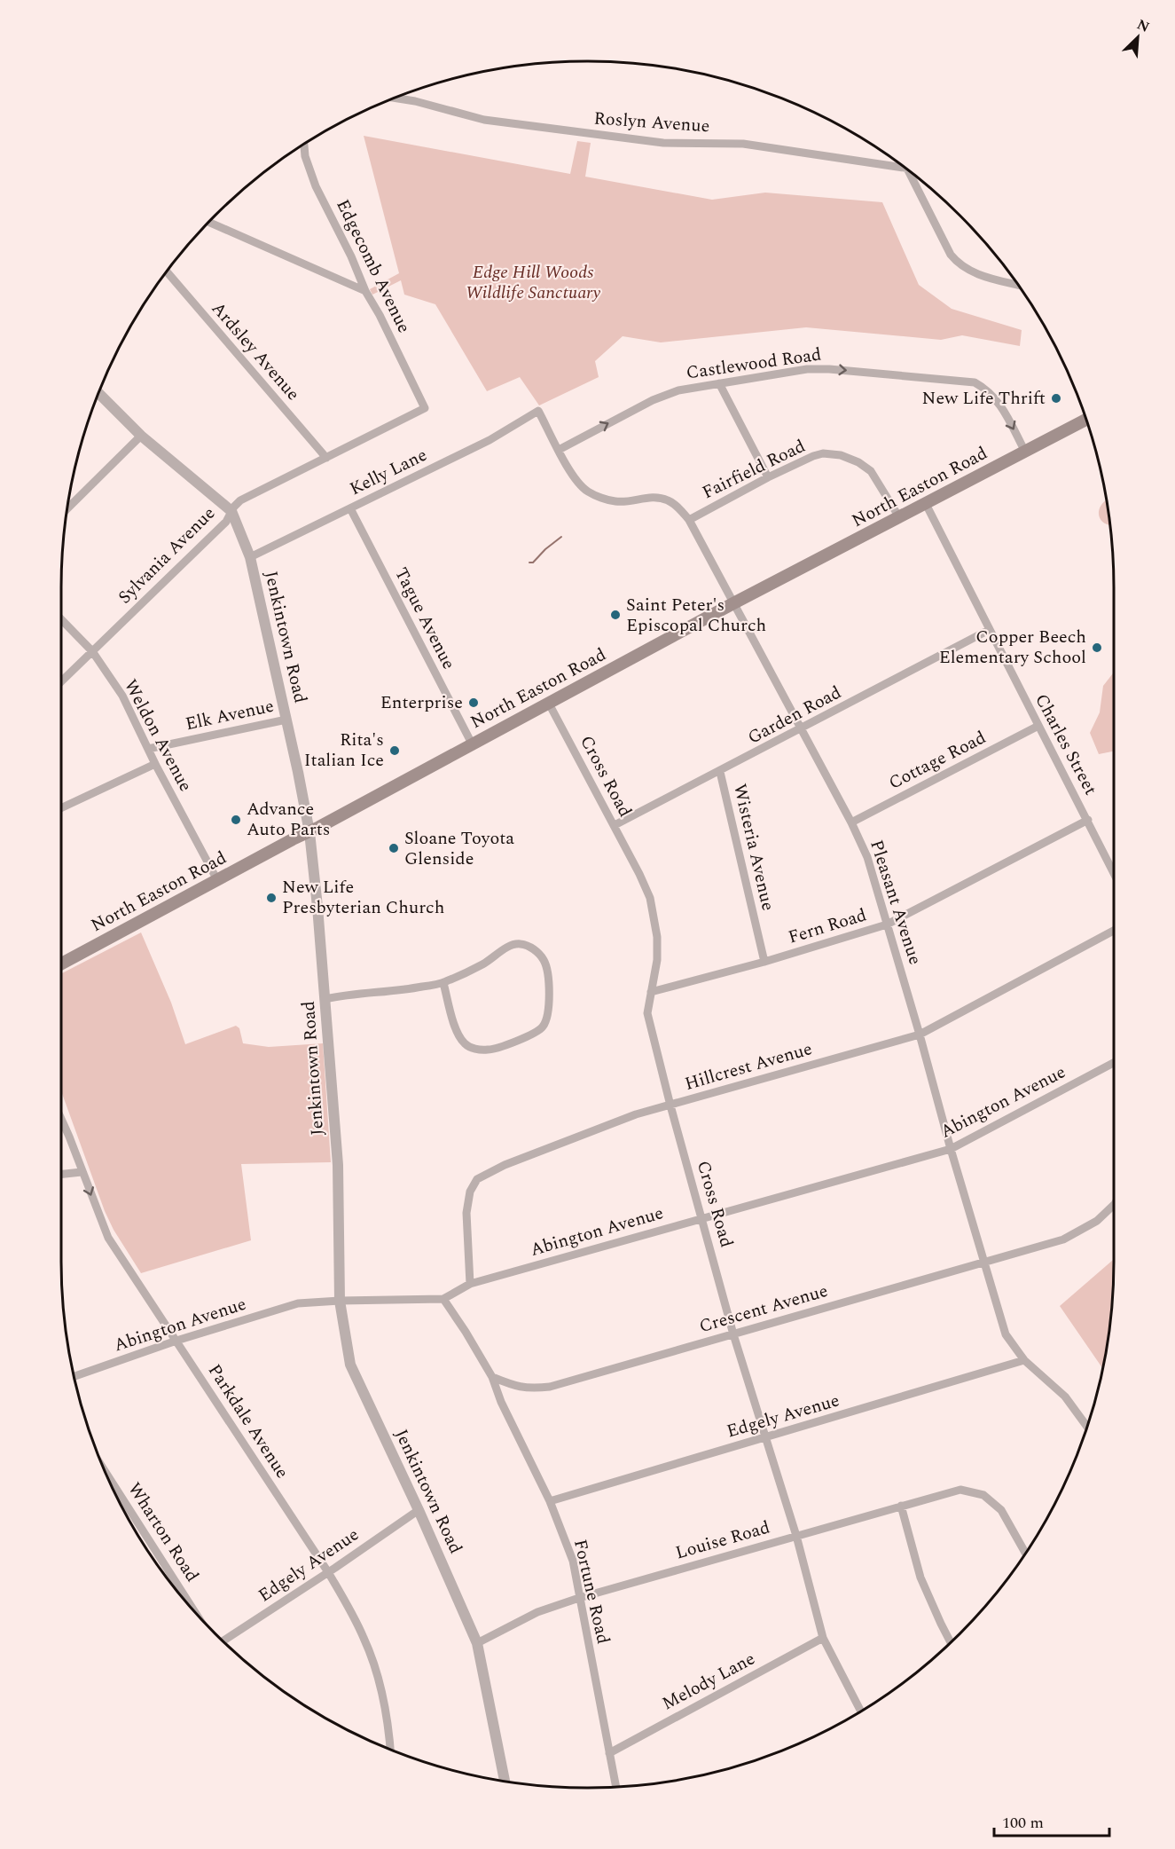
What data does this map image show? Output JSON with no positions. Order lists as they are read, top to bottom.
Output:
{
  "streets": {
    "main road": ["North Easton Road"],
    "street": [
      "Roslyn Avenue",
      "Edgecomb Avenue",
      "Ardsley Avenue",
      "Castlewood Road",
      "Fairfield Road",
      "Kelly Lane",
      "Sylvania Avenue",
      "Tague Avenue",
      "Jenkintown Road",
      "Elk Avenue",
      "Garden Road",
      "Weldon Avenue",
      "Charles Street",
      "Cottage Road",
      "Cross Road",
      "Wisteria Avenue",
      "Pleasant Avenue",
      "Fern Road",
      "Hillcrest Avenue",
      "Abington Avenue",
      "Crescent Avenue",
      "Edgely Avenue",
      "Parkdale Avenue",
      "Wharton Road",
      "Louise Road",
      "Fortune Road",
      "Melody Lane"
    ]
  },
  "crossings": [
    ["Edgecomb Avenue", "Sylvania Avenue"],
    ["Ardsley Avenue", "Sylvania Avenue"],
    ["Castlewood Road", "North Easton Road"],
    ["Castlewood Road", "Pleasant Avenue"],
    ["Fairfield Road", "North Easton Road"],
    ["Fairfield Road", "Pleasant Avenue"],
    ["Kelly Lane", "Tague Avenue"],
    ["Kelly Lane", "Jenkintown Road"],
    ["Kelly Lane", "Pleasant Avenue"],
    ["North Easton Road", "Tague Avenue"],
    ["North Easton Road", "Jenkintown Road"],
    ["North Easton Road", "Weldon Avenue"],
    ["North Easton Road", "Charles Street"],
    ["North Easton Road", "Cross Road"],
    ["North Easton Road", "Pleasant Avenue"],
    ["Sylvania Avenue", "Jenkintown Road"],
    ["Sylvania Avenue", "Weldon Avenue"],
    ["Jenkintown Road", "Elk Avenue"],
    ["Jenkintown Road", "Abington Avenue"],
    ["Jenkintown Road", "Edgely Avenue"],
    ["Jenkintown Road", "Louise Road"],
    ["Elk Avenue", "Weldon Avenue"],
    ["Garden Road", "Charles Street"],
    ["Garden Road", "Cross Road"],
    ["Garden Road", "Wisteria Avenue"],
    ["Garden Road", "Pleasant Avenue"],
    ["Charles Street", "Cottage Road"],
    ["Charles Street", "Fern Road"],
    ["Cottage Road", "Pleasant Avenue"],
    ["Cross Road", "Fern Road"],
    ["Cross Road", "Hillcrest Avenue"],
    ["Cross Road", "Abington Avenue"],
    ["Cross Road", "Crescent Avenue"],
    ["Cross Road", "Edgely Avenue"],
    ["Cross Road", "Louise Road"],
    ["Cross Road", "Melody Lane"],
    ["Wisteria Avenue", "Fern Road"],
    ["Pleasant Avenue", "Fern Road"],
    ["Pleasant Avenue", "Hillcrest Avenue"],
    ["Pleasant Avenue", "Abington Avenue"],
    ["Pleasant Avenue", "Crescent Avenue"],
    ["Pleasant Avenue", "Edgely Avenue"],
    ["Hillcrest Avenue", "Abington Avenue"],
    ["Abington Avenue", "Parkdale Avenue"],
    ["Crescent Avenue", "Fortune Road"],
    ["Edgely Avenue", "Parkdale Avenue"],
    ["Edgely Avenue", "Fortune Road"],
    ["Louise Road", "Fortune Road"],
    ["Fortune Road", "Melody Lane"]
  ],
  "one_way": ["Castlewood Road"],
  "parks": ["Edge Hill Woods Wildlife Sanctuary"],
  "places": [
    "New Life Thrift",
    "Saint Peter's Episcopal Church",
    "Copper Beech Elementary School",
    "Enterprise",
    "Rita's Italian Ice",
    "Advance Auto Parts",
    "Sloane Toyota Glenside",
    "New Life Presbyterian Church"
  ],
  "scale_bar": "100 m",
  "north": "top right"
}
